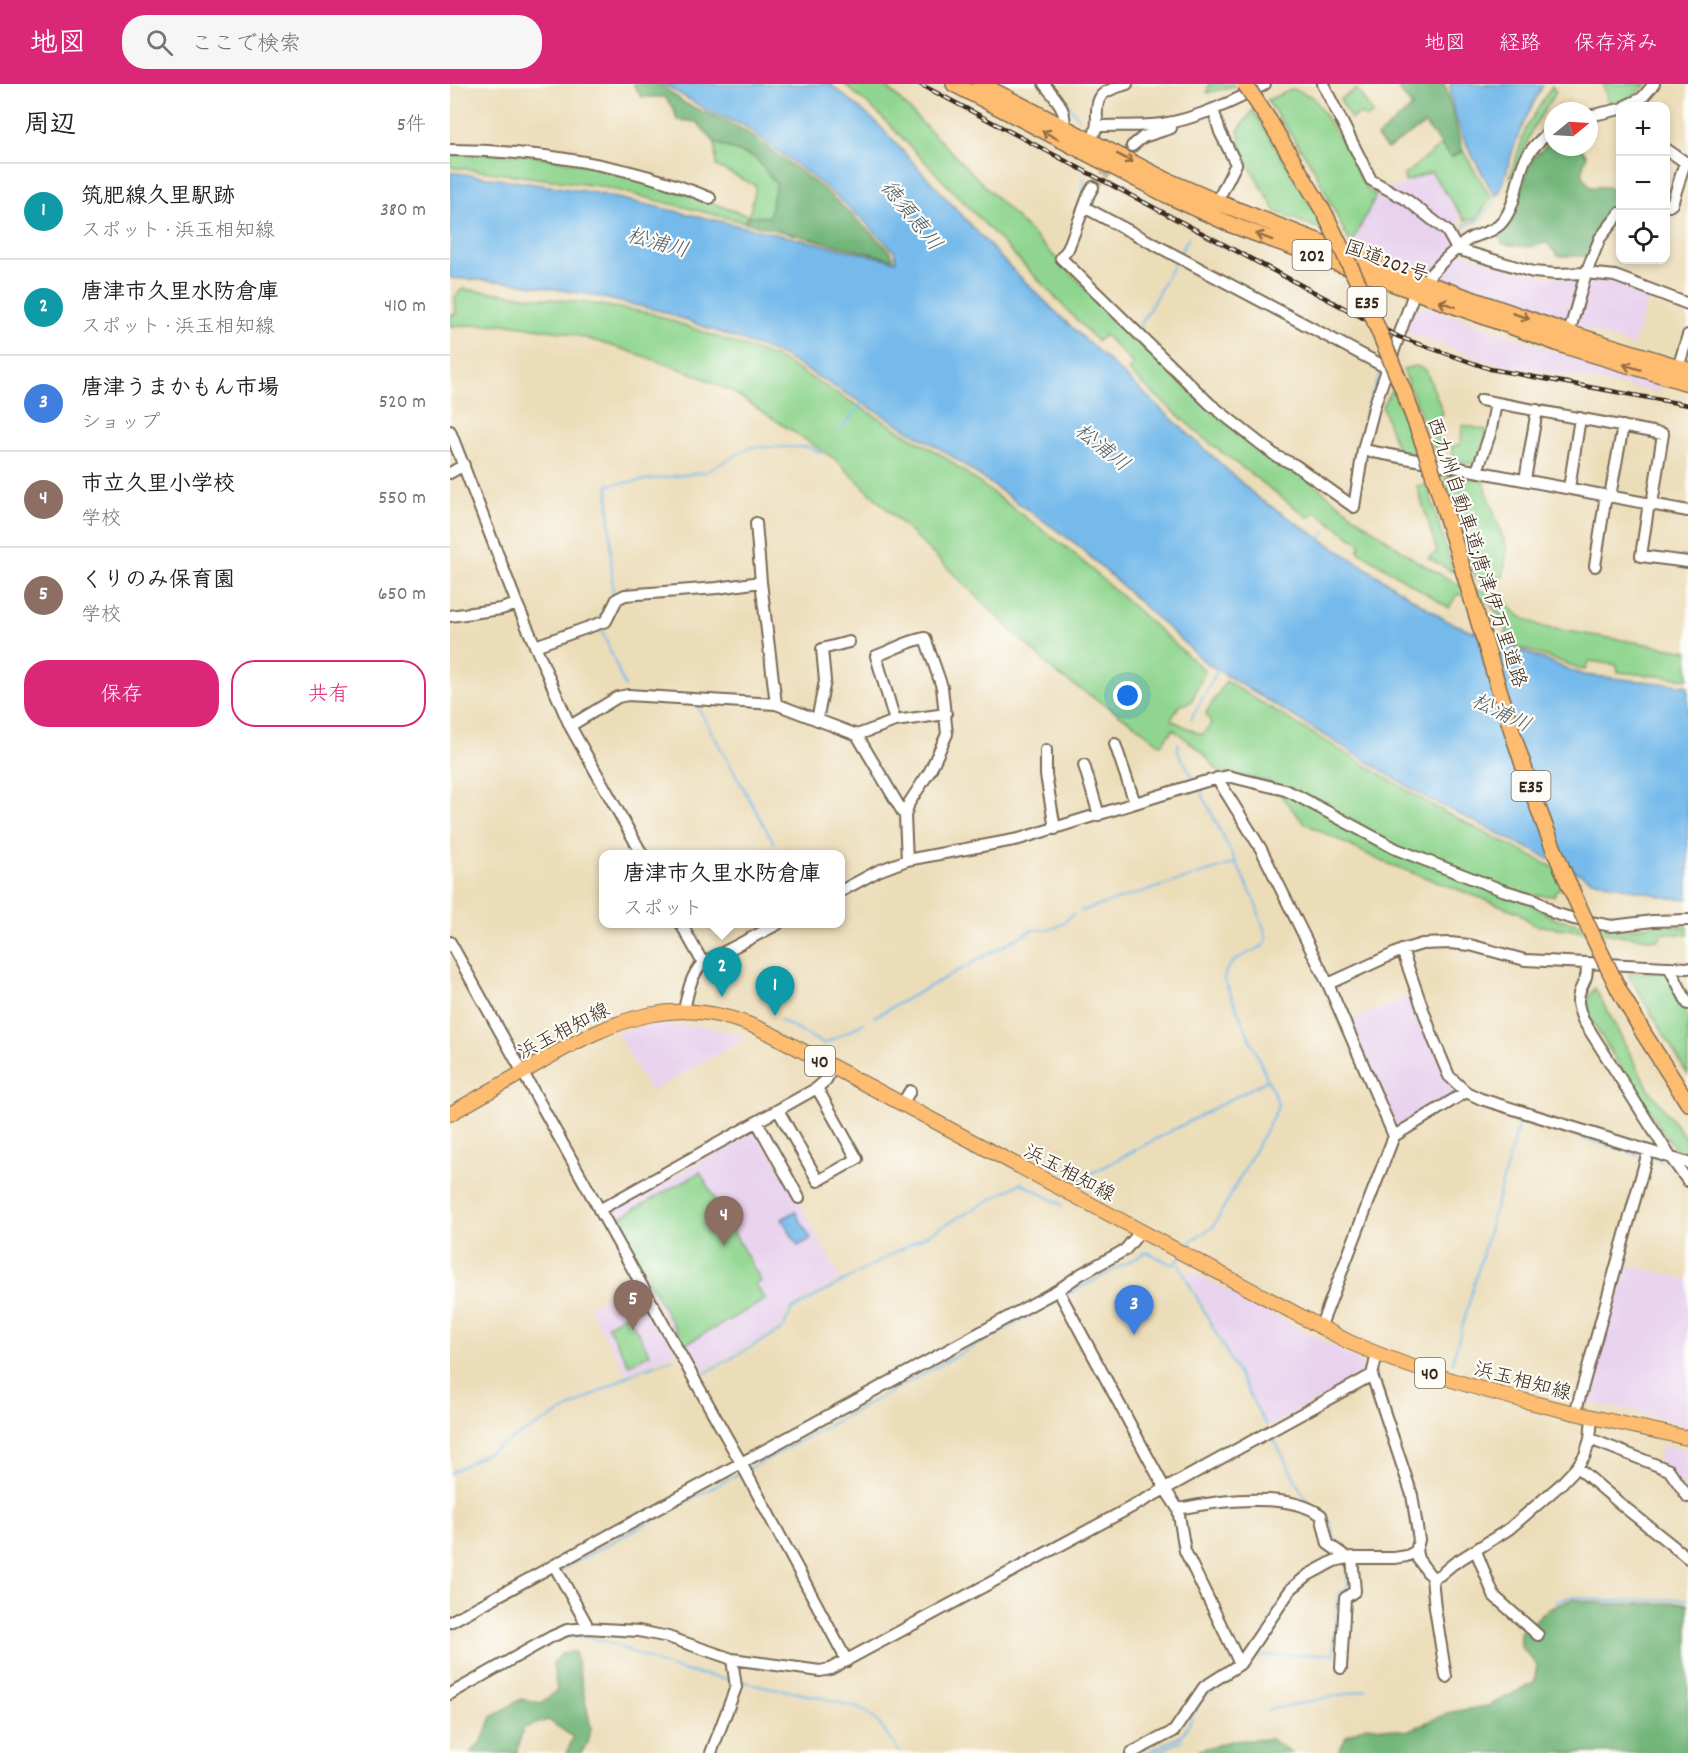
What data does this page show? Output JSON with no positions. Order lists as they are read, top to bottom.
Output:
{
  "streets": {
    "highway": [
      "202",
      "国道202号",
      "E35",
      "西九州自動車道;唐津伊万里道路"
    ],
    "main road": ["浜玉相知線", "40"]
  },
  "water": ["徳須恵川", "松浦川"],
  "north": "right",
  "page": {
    "header": "地図",
    "search": "ここで検索",
    "nav": ["地図", "経路", "保存済み"],
    "heading": ["周辺", "5件"],
    "map_buttons": ["+", "−"],
    "list": [
      {
        "mark": "1",
        "name": "筑肥線久里駅跡",
        "note": "スポット · 浜玉相知線",
        "value": "380 m"
      },
      {
        "mark": "2",
        "name": "唐津市久里水防倉庫",
        "note": "スポット · 浜玉相知線",
        "value": "410 m"
      },
      {
        "mark": "3",
        "name": "唐津うまかもん市場",
        "note": "ショップ",
        "value": "520 m"
      },
      {
        "mark": "4",
        "name": "市立久里小学校",
        "note": "学校",
        "value": "550 m"
      },
      {
        "mark": "5",
        "name": "くりのみ保育園",
        "note": "学校",
        "value": "650 m"
      }
    ],
    "buttons": ["保存", "共有"],
    "popup": ["唐津市久里水防倉庫", "スポット"],
    "pins": [
      "2",
      "1",
      "4",
      "5",
      "3"
    ]
  }
}
